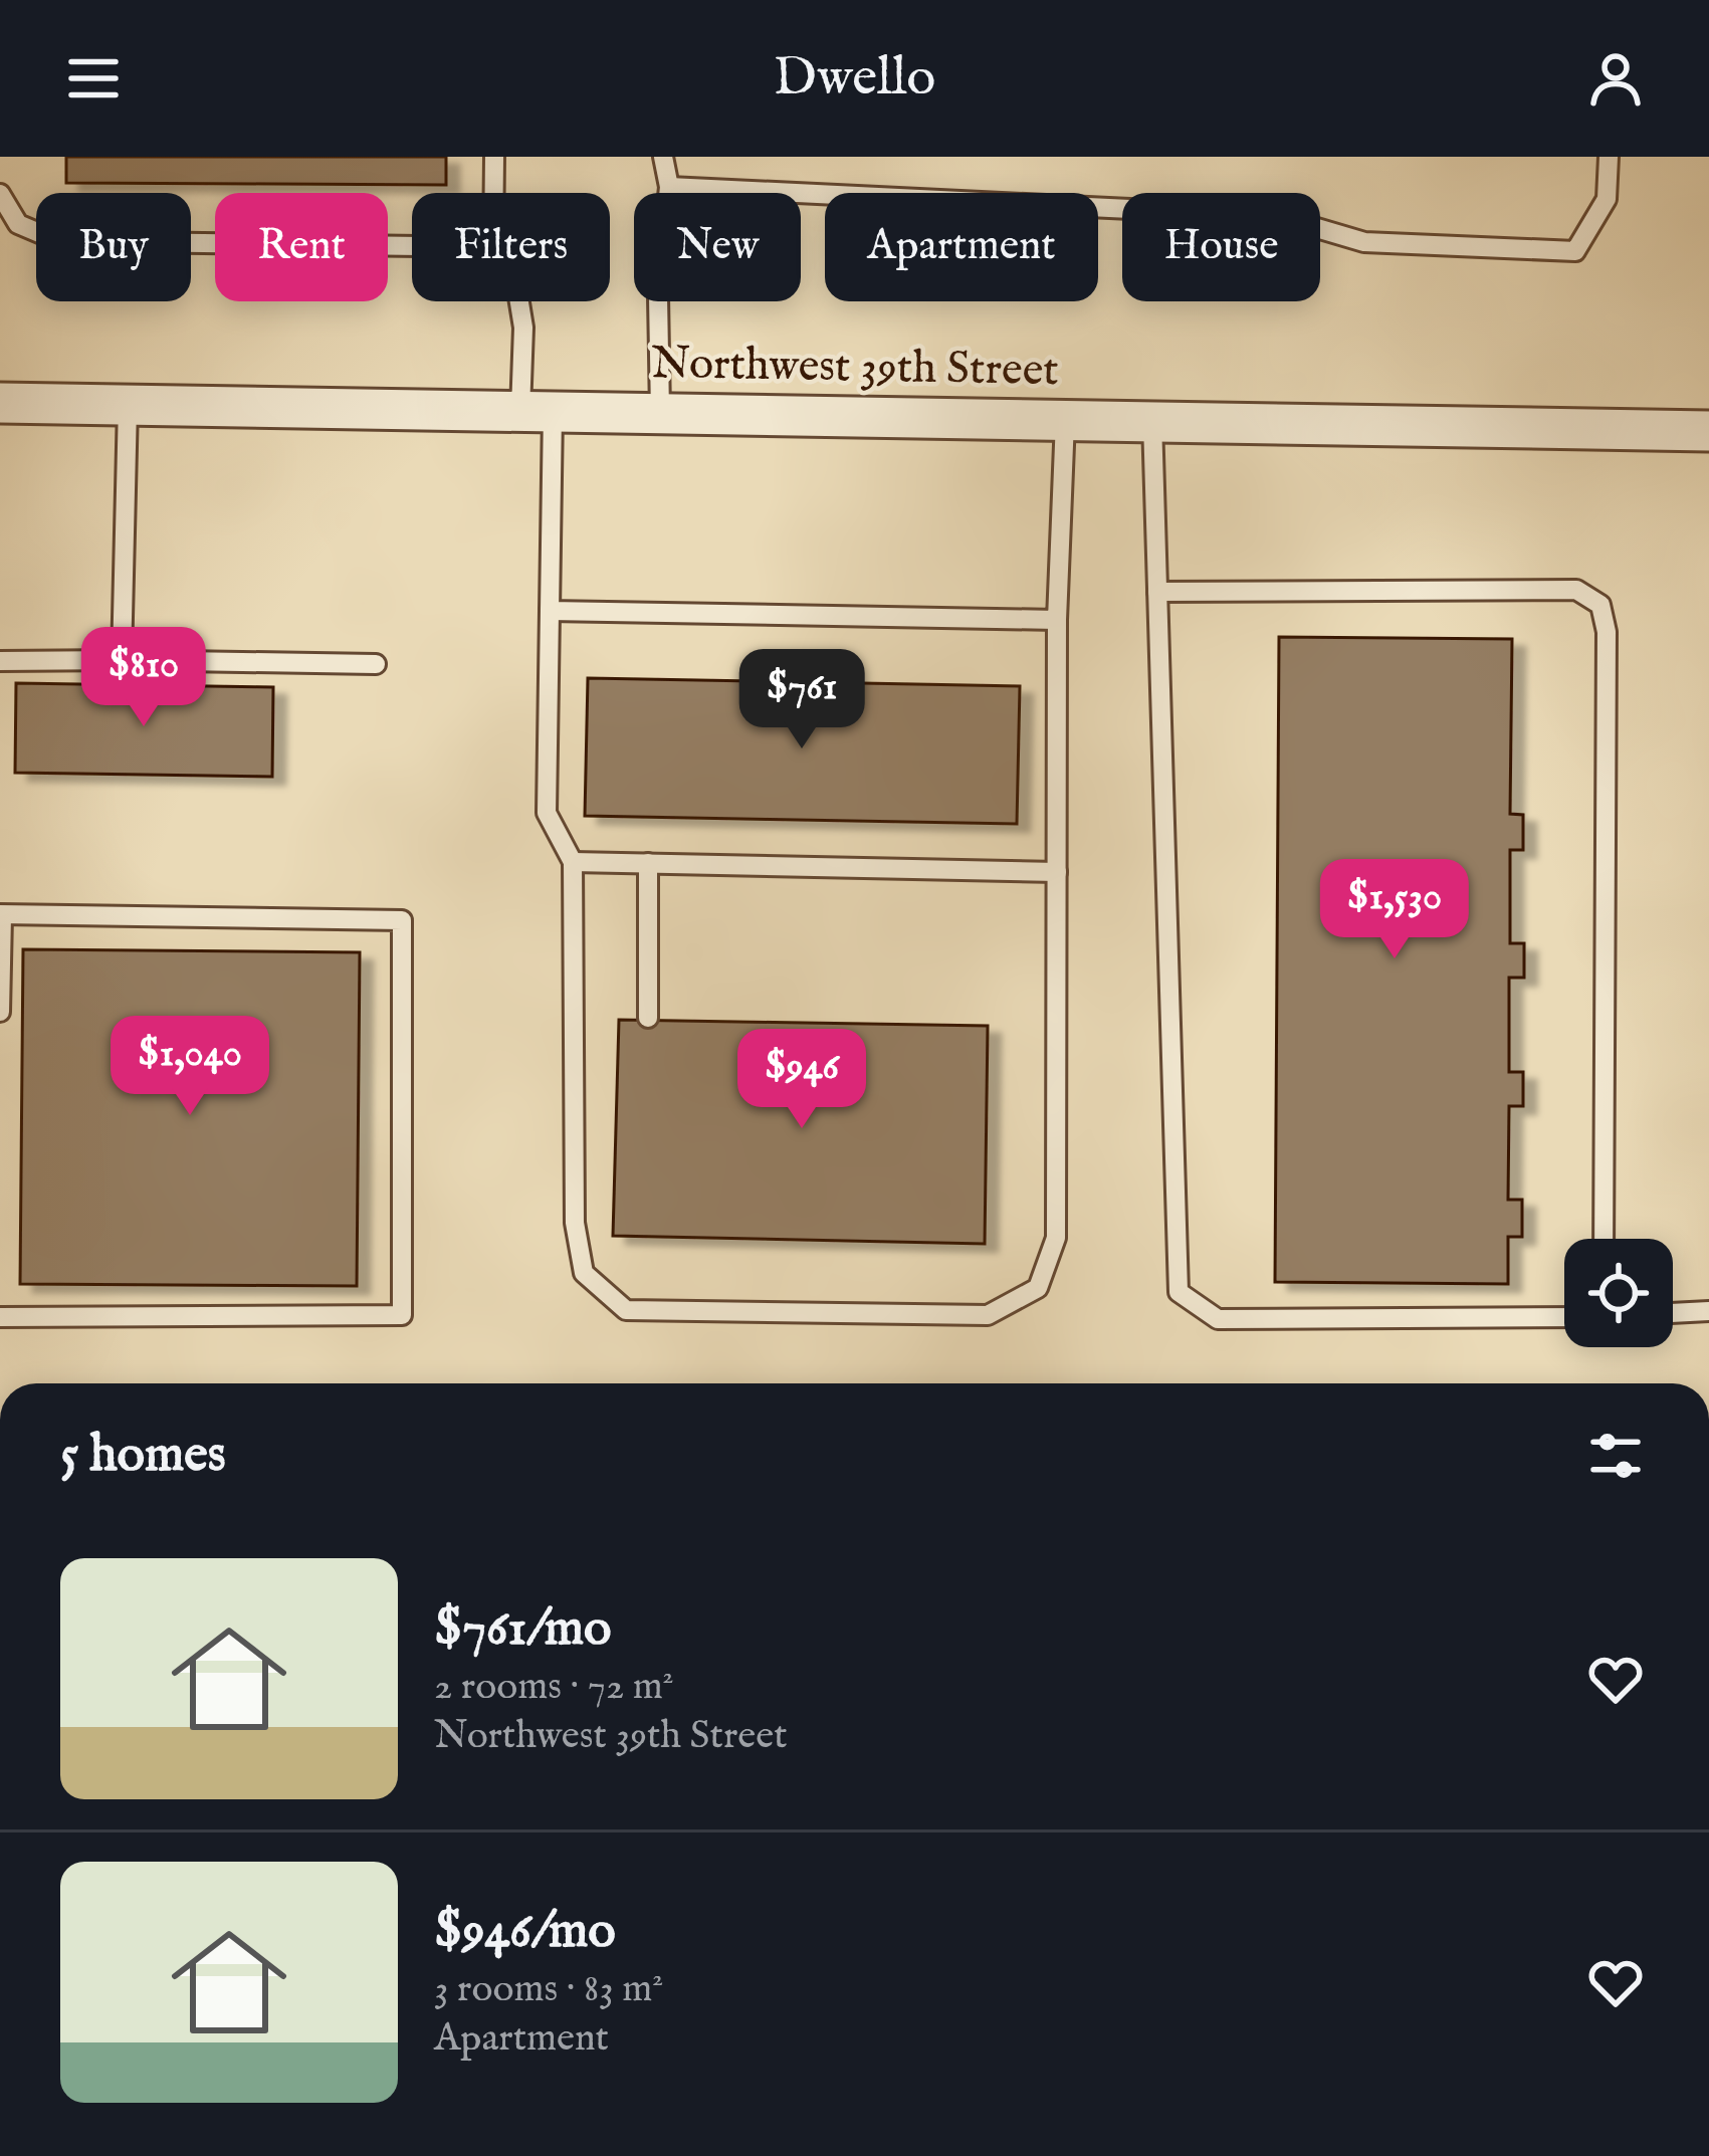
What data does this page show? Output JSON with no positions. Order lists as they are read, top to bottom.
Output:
{
  "streets": {
    "street": ["Northwest 39th Street"]
  },
  "page": {
    "header": "Dwello",
    "chip": [
      "Buy",
      "Rent",
      "Filters",
      "New",
      "Apartment",
      "House"
    ],
    "price": [
      "$810",
      "$761",
      "$1,530",
      "$1,040",
      "$946"
    ],
    "heading": "5 homes",
    "list": [
      {
        "name": "$761/mo",
        "note": "2 rooms · 72 m² · Northwest 39th Street"
      },
      {
        "name": "$946/mo",
        "note": "3 rooms · 83 m² · Apartment"
      }
    ]
  }
}
